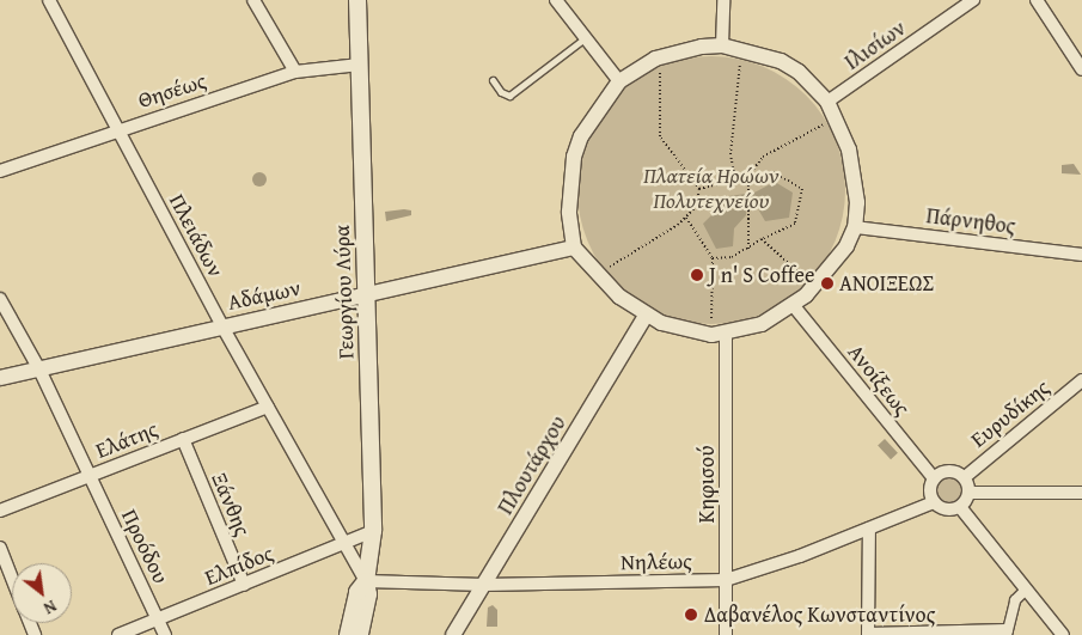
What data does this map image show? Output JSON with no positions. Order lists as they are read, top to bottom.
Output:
{
  "streets": {
    "main road": ["Γεωργίου Λύρα"],
    "street": [
      "Ιλισίων",
      "Θησέως",
      "Πάρνηθος",
      "Πλειάδων",
      "Αδάμων",
      "Ανοίξεως",
      "Ευρυδίκης",
      "Ελάτης",
      "Πλουτάρχου",
      "Κηφισού",
      "Ξάνθης",
      "Προόδου",
      "Νηλέως",
      "Ελπίδος"
    ]
  },
  "crossings": [
    ["Θησέως", "Πλειάδων"],
    ["Θησέως", "Γεωργίου Λύρα"],
    ["Πλειάδων", "Γεωργίου Λύρα"],
    ["Πλειάδων", "Αδάμων"],
    ["Πλειάδων", "Ελάτης"],
    ["Πλειάδων", "Νηλέως"],
    ["Πλειάδων", "Ελπίδος"],
    ["Γεωργίου Λύρα", "Αδάμων"],
    ["Γεωργίου Λύρα", "Νηλέως"],
    ["Γεωργίου Λύρα", "Ελπίδος"],
    ["Αδάμων", "Προόδου"],
    ["Ανοίξεως", "Ευρυδίκης"],
    ["Ανοίξεως", "Νηλέως"],
    ["Ευρυδίκης", "Νηλέως"],
    ["Ελάτης", "Ξάνθης"],
    ["Ελάτης", "Προόδου"],
    ["Πλουτάρχου", "Νηλέως"],
    ["Κηφισού", "Νηλέως"],
    ["Ξάνθης", "Ελπίδος"],
    ["Προόδου", "Ελπίδος"]
  ],
  "parks": ["Πλατεία Ηρώων Πολυτεχνείου"],
  "places": ["J n' S Coffee", "ΑΝΟΙΞΕΩΣ", "Δαβανέλος Κωνσταντίνος"],
  "north": "bottom right"
}
